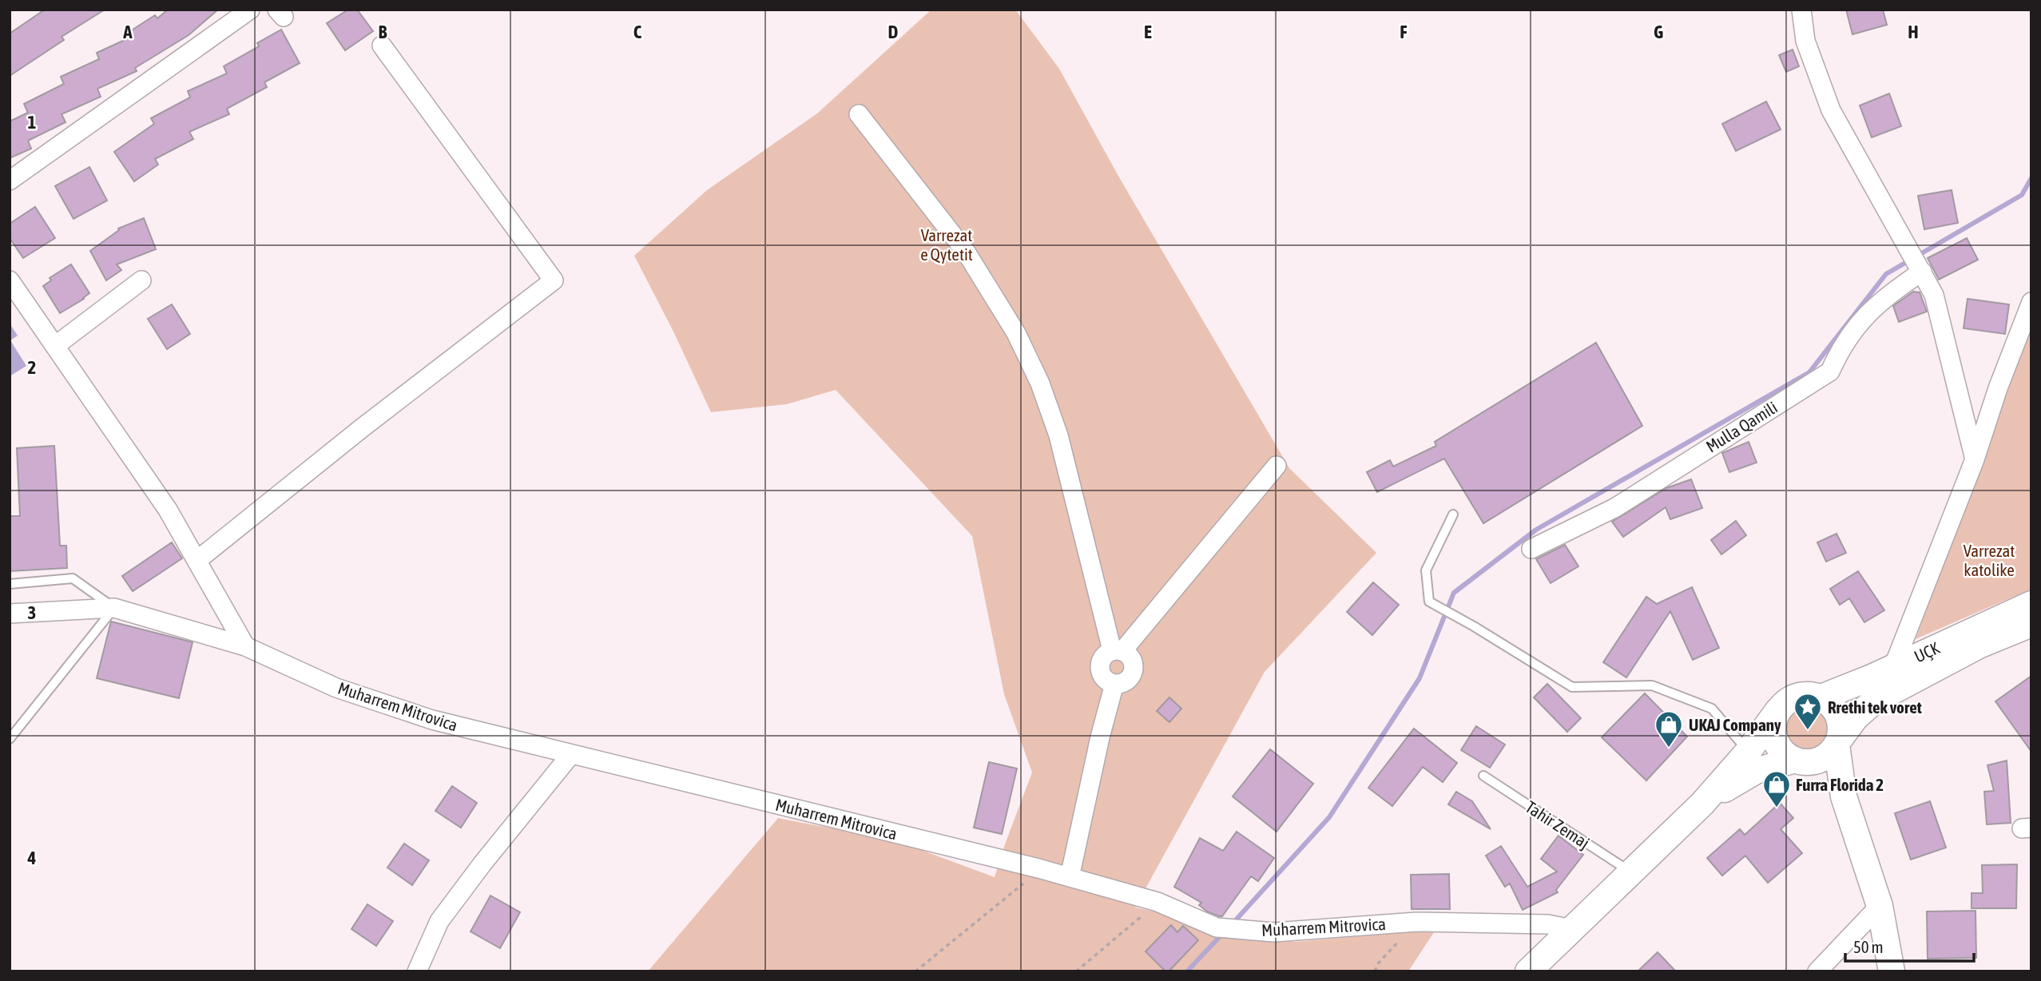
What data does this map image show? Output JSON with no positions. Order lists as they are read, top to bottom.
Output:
{
  "streets": {
    "main road": ["UÇK"],
    "street": ["Mulla Qamili", "Muharrem Mitrovica"],
    "lane": ["Tahir Zemaj"]
  },
  "parks": ["Varrezat e Qytetit", "Varrezat katolike"],
  "places": {
    "place": ["Rrethi tek voret"],
    "shop": ["UKAJ Company", "Furra Florida 2"]
  },
  "scale_bar": "50 m",
  "grid": {
    "columns": [
      "A",
      "B",
      "C",
      "D",
      "E",
      "F",
      "G",
      "H"
    ],
    "rows": [
      "1",
      "2",
      "3",
      "4"
    ]
  }
}
